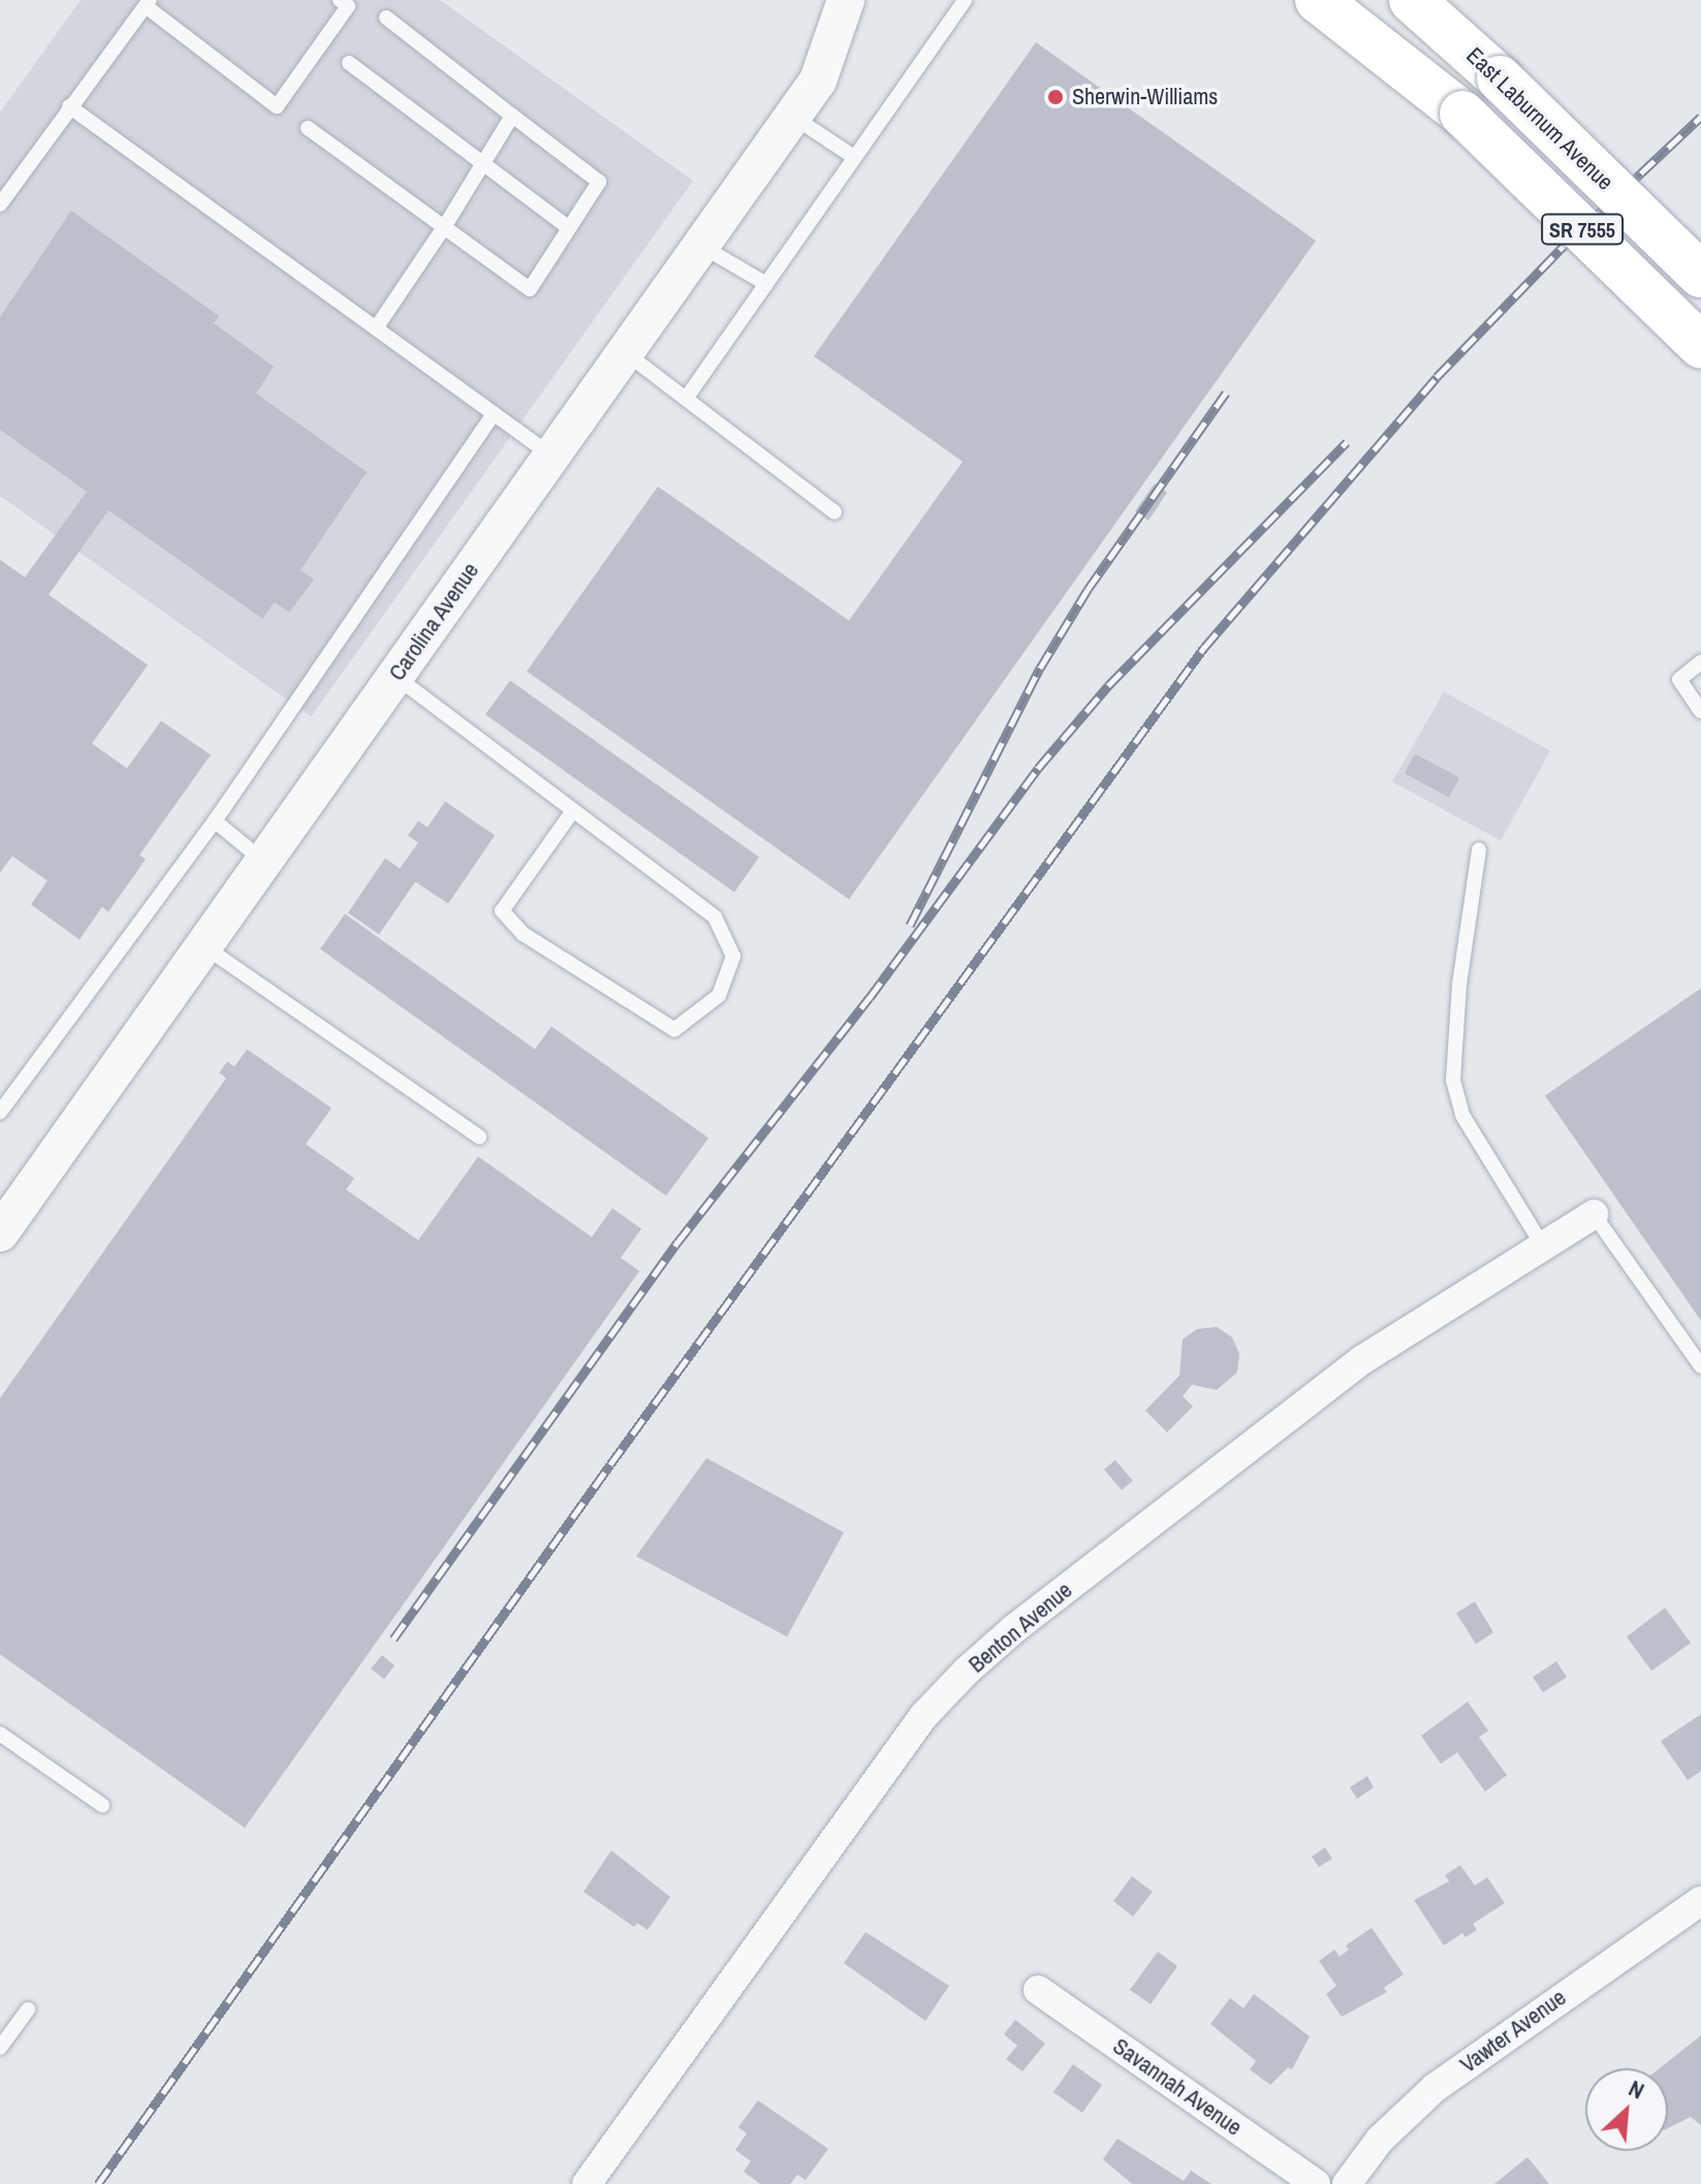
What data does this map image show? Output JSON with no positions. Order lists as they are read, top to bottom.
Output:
{
  "streets": {
    "main road": ["East Laburnum Avenue", "SR 7555"],
    "street": [
      "Carolina Avenue",
      "Benton Avenue",
      "Vawter Avenue",
      "Savannah Avenue"
    ]
  },
  "places": ["Sherwin-Williams"],
  "north": "top right"
}
